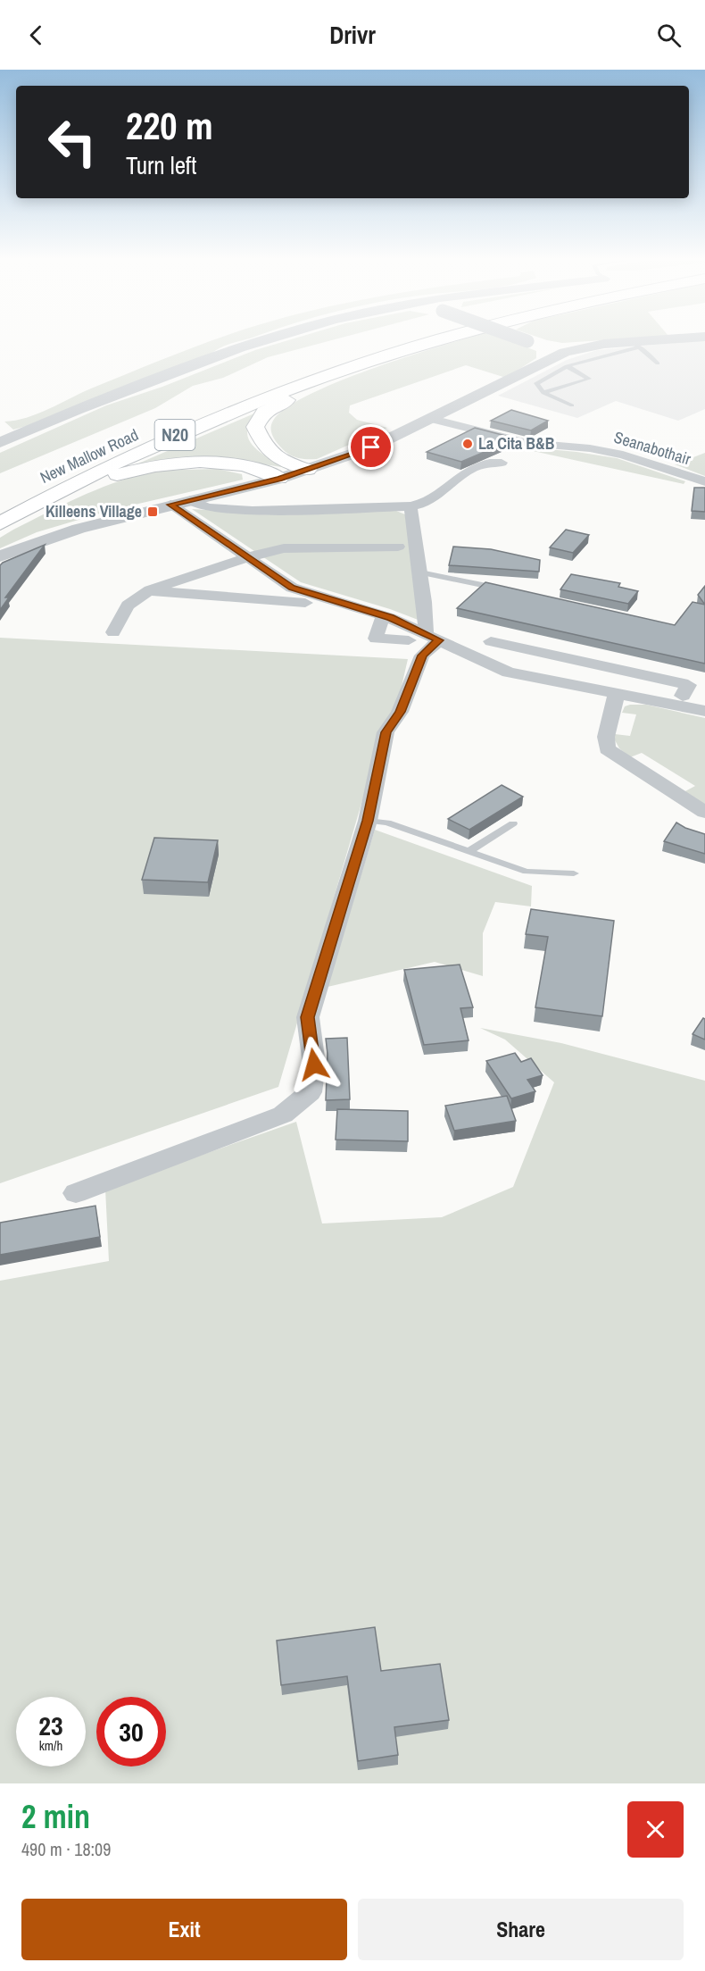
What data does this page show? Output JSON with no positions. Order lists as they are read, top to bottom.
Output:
{
  "streets": {
    "highway": ["N20", "New Mallow Road"],
    "street": ["Seanabothair"]
  },
  "crossings": [
    ["N20", "New Mallow Road"]
  ],
  "places": {
    "other": ["La Cita B&B"],
    "transit": ["Killeens Village"]
  },
  "page": {
    "header": "Drivr",
    "turn": ["220 m", "Turn left"],
    "speed": "23 km/h",
    "limit": "30",
    "heading": ["2 min", "490 m · 18:09"],
    "buttons": ["Exit", "Share"]
  }
}
